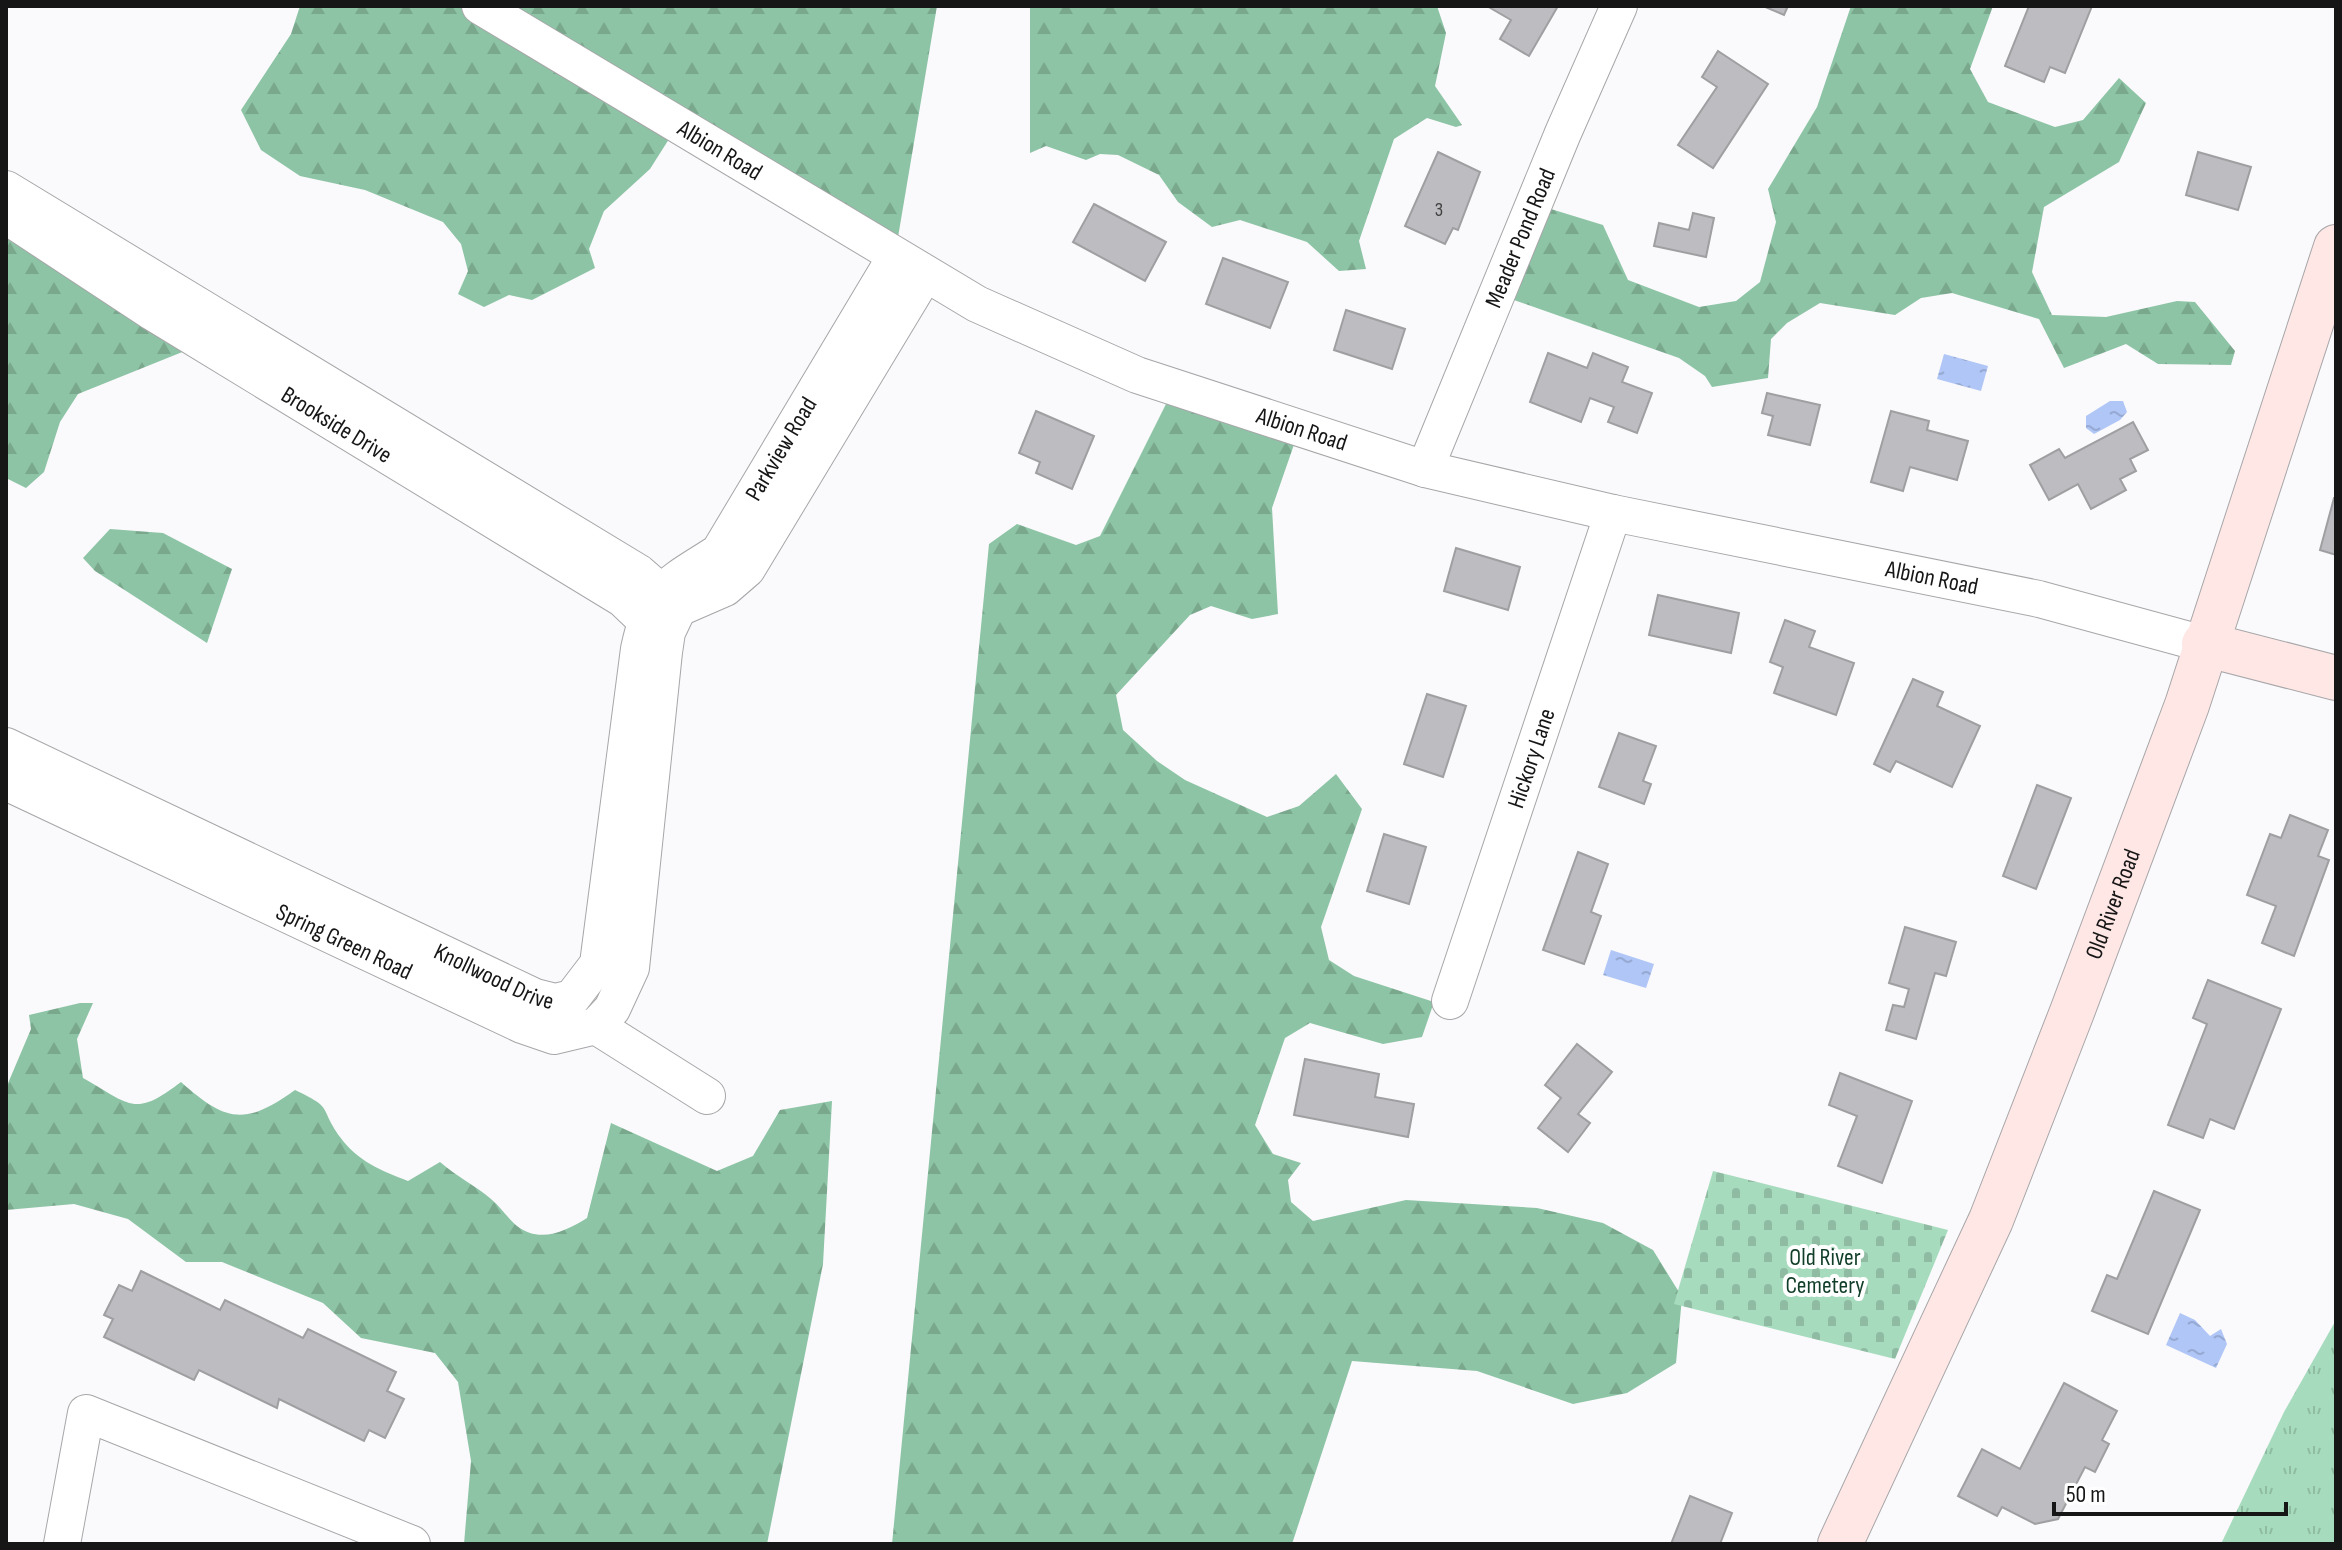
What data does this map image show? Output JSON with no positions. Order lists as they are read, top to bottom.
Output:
{
  "streets": {
    "main road": ["Old River Road"],
    "street": [
      "Albion Road",
      "Meader Pond Road",
      "Brookside Drive",
      "Parkview Road",
      "Hickory Lane",
      "Spring Green Road",
      "Knollwood Drive"
    ]
  },
  "crossings": [
    ["Albion Road", "Meader Pond Road"],
    ["Albion Road", "Parkview Road"],
    ["Albion Road", "Hickory Lane"],
    ["Albion Road", "Old River Road"],
    ["Brookside Drive", "Parkview Road"],
    ["Brookside Drive", "Knollwood Drive"],
    ["Parkview Road", "Knollwood Drive"],
    ["Spring Green Road", "Knollwood Drive"]
  ],
  "parks": ["Old River Cemetery"],
  "house_numbers": ["3"],
  "scale_bar": "50 m"
}
